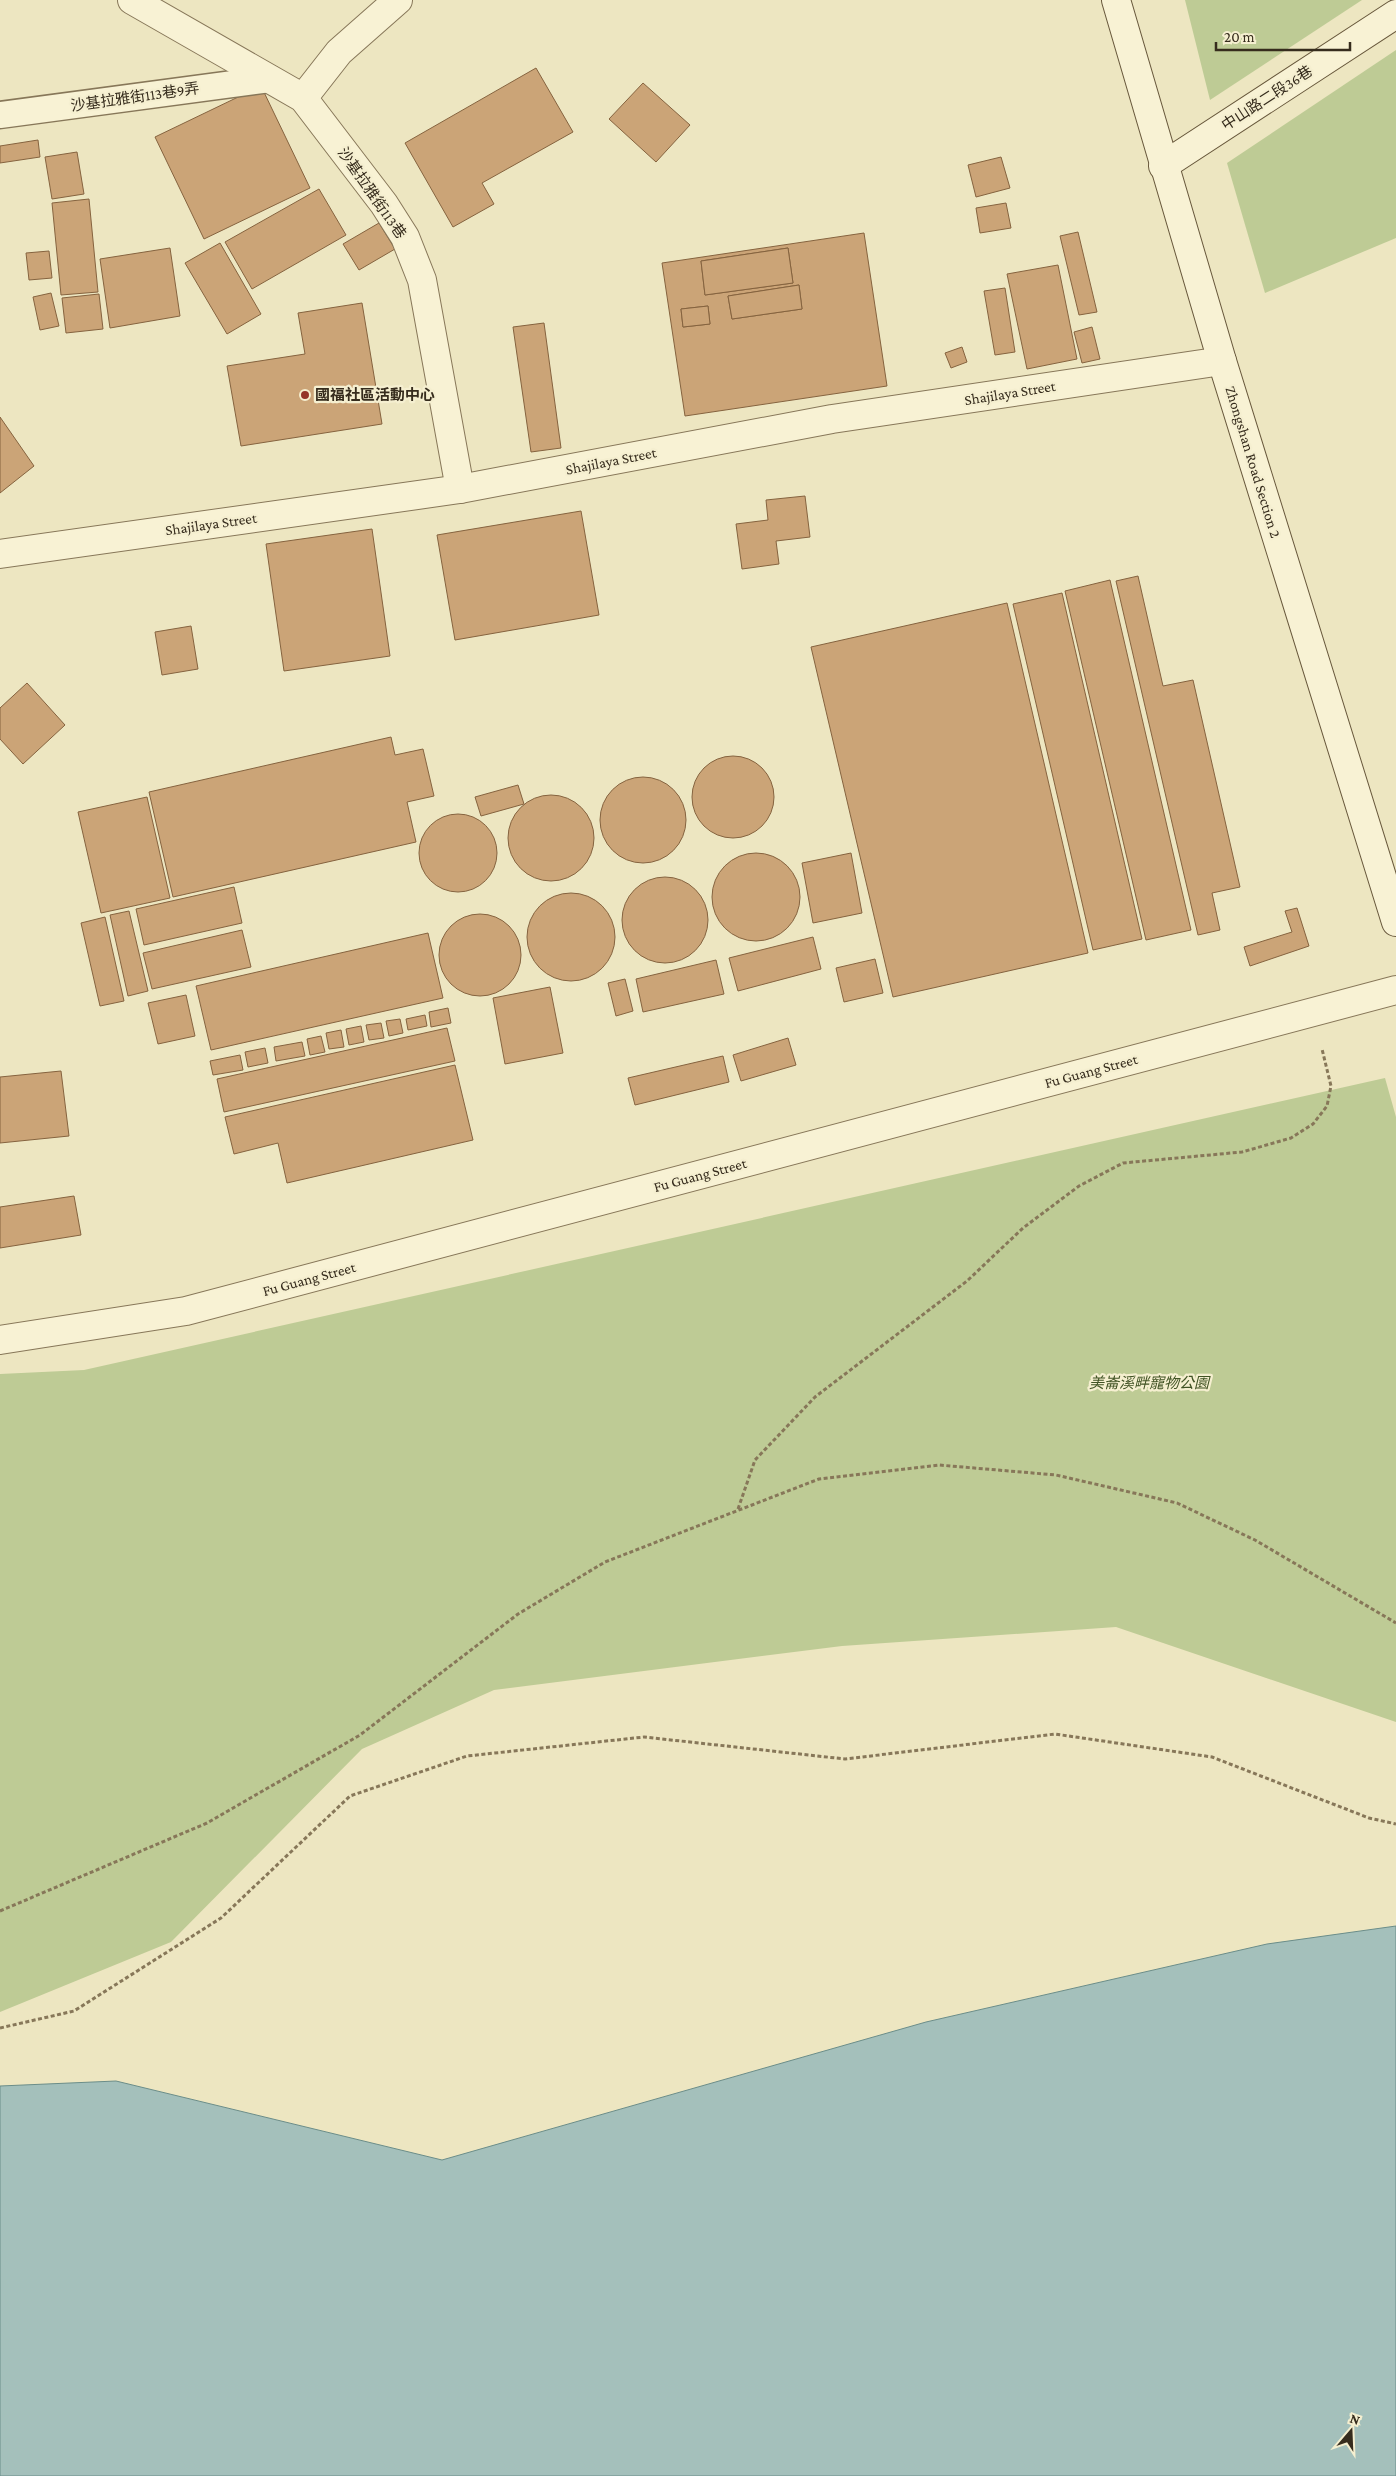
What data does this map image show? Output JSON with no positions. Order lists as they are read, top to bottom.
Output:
{
  "streets": {
    "street": [
      "中山路二段36巷",
      "沙基拉雅街113巷",
      "Shajilaya Street",
      "Zhongshan Road Section 2",
      "Fu Guang Street"
    ],
    "lane": ["沙基拉雅街113巷9弄"]
  },
  "crossings": [
    ["沙基拉雅街113巷9弄", "沙基拉雅街113巷"],
    ["中山路二段36巷", "Zhongshan Road Section 2"],
    ["沙基拉雅街113巷", "Shajilaya Street"],
    ["Shajilaya Street", "Zhongshan Road Section 2"]
  ],
  "parks": ["美崙溪畔寵物公園"],
  "places": ["國福社區活動中心"],
  "scale_bar": "20 m",
  "north": "top"
}
